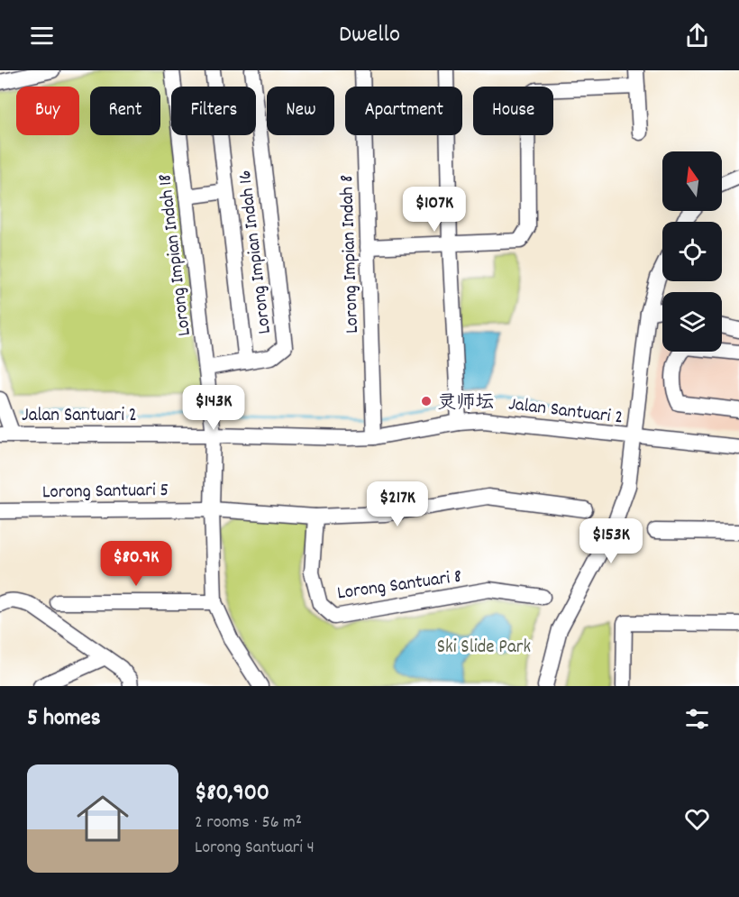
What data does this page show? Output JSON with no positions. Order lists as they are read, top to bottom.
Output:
{
  "streets": {
    "street": [
      "Lorong Impian Indah 16",
      "Lorong Impian Indah 8",
      "Lorong Impian Indah 18",
      "Jalan Santuari 2",
      "Lorong Santuari 5",
      "Lorong Santuari 8"
    ]
  },
  "crossings": [
    ["Lorong Impian Indah 16", "Lorong Impian Indah 18"],
    ["Lorong Impian Indah 8", "Jalan Santuari 2"],
    ["Lorong Impian Indah 18", "Jalan Santuari 2"],
    ["Lorong Impian Indah 18", "Lorong Santuari 5"],
    ["Lorong Santuari 5", "Lorong Santuari 8"]
  ],
  "parks": ["Ski Slide Park"],
  "places": ["灵师坛"],
  "north": "top",
  "page": {
    "header": "Dwello",
    "chip": [
      "Buy",
      "Rent",
      "Filters",
      "New",
      "Apartment",
      "House"
    ],
    "price": [
      "$107K",
      "$143K",
      "$217K",
      "$153K",
      "$80.9K"
    ],
    "heading": "5 homes",
    "list": [
      {
        "name": "$80,900",
        "note": "2 rooms · 56 m² · Lorong Santuari 4"
      }
    ]
  }
}
